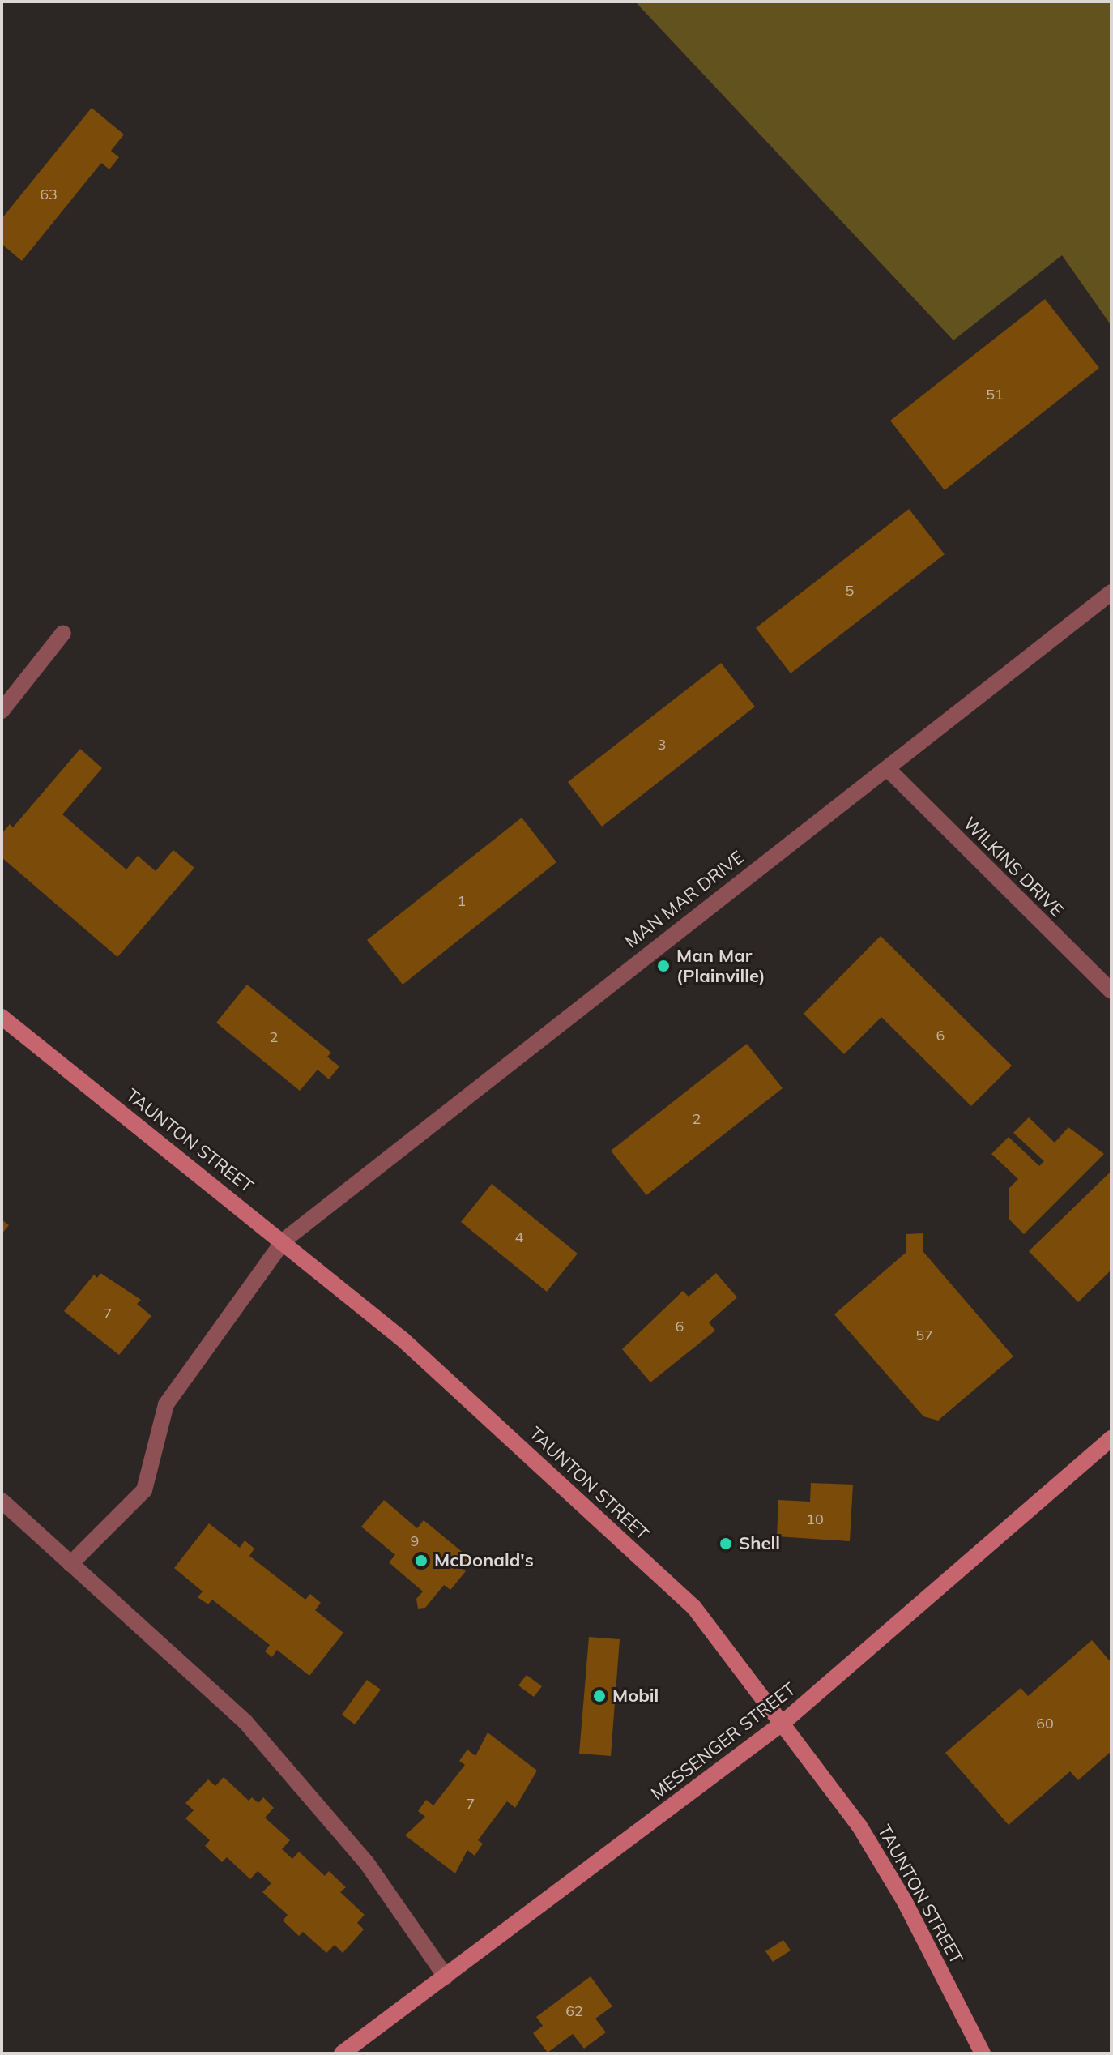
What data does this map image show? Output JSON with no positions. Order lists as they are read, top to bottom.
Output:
{
  "streets": {
    "main road": ["TAUNTON STREET", "MESSENGER STREET"],
    "street": ["WILKINS DRIVE", "MAN MAR DRIVE"]
  },
  "crossings": [
    ["WILKINS DRIVE", "MAN MAR DRIVE"],
    ["MAN MAR DRIVE", "TAUNTON STREET"],
    ["TAUNTON STREET", "MESSENGER STREET"]
  ],
  "places": [
    "Man Mar (Plainville)",
    "Shell",
    "McDonald's",
    "Mobil"
  ],
  "house_numbers": [
    "63",
    "51",
    "5",
    "3",
    "1",
    "6",
    "2",
    "2",
    "4",
    "7",
    "6",
    "57",
    "10",
    "9",
    "60",
    "7",
    "62"
  ]
}
